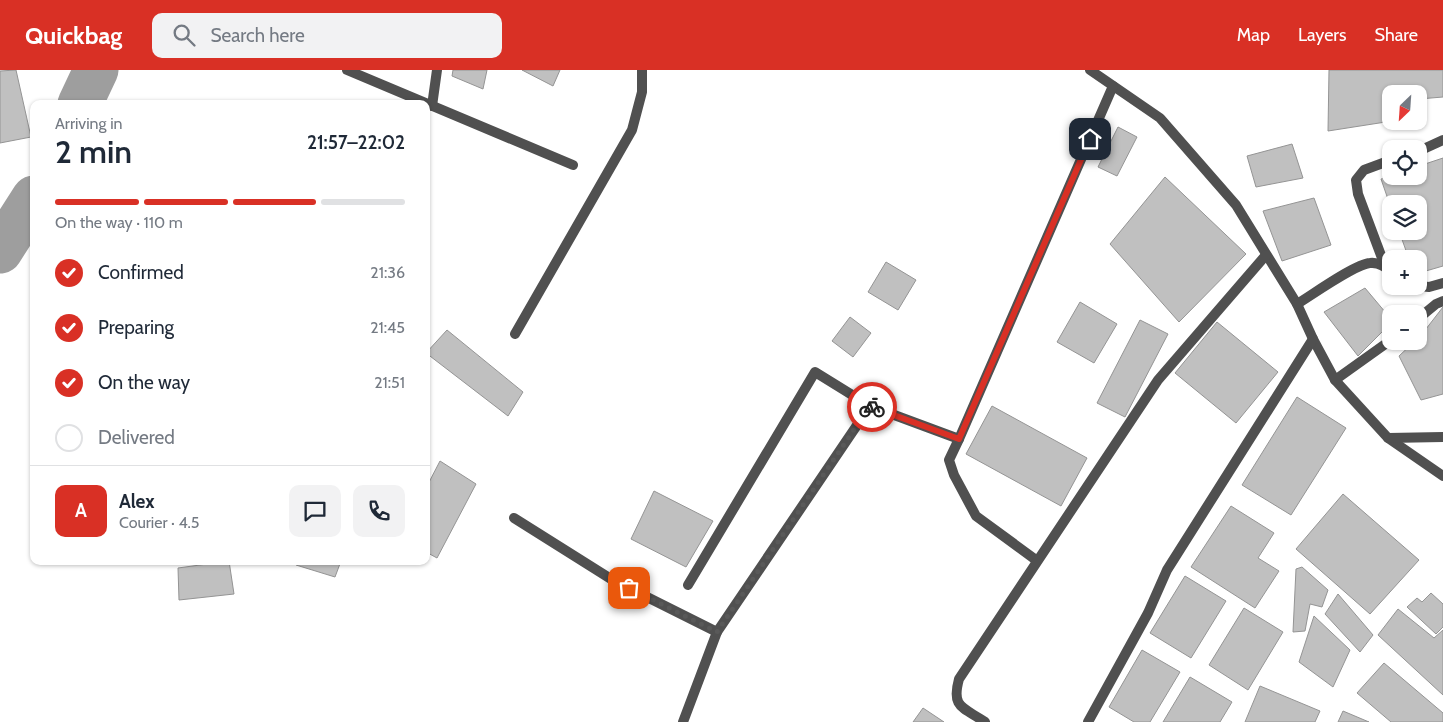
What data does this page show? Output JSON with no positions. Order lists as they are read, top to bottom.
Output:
{
  "north": "bottom left",
  "page": {
    "header": "Quickbag",
    "search": "Search here",
    "nav": ["Map", "Layers", "Share"],
    "map_buttons": ["+", "−"],
    "heading": ["2 min", "Arriving in", "21:57–22:02"],
    "panel": ["Alex", "Courier · 4.5"],
    "bar": "On the way · 110 m",
    "list": [
      ["Confirmed", "21:36"],
      ["Preparing", "21:45"],
      ["On the way", "21:51"],
      "Delivered"
    ],
    "round": "A"
  }
}
